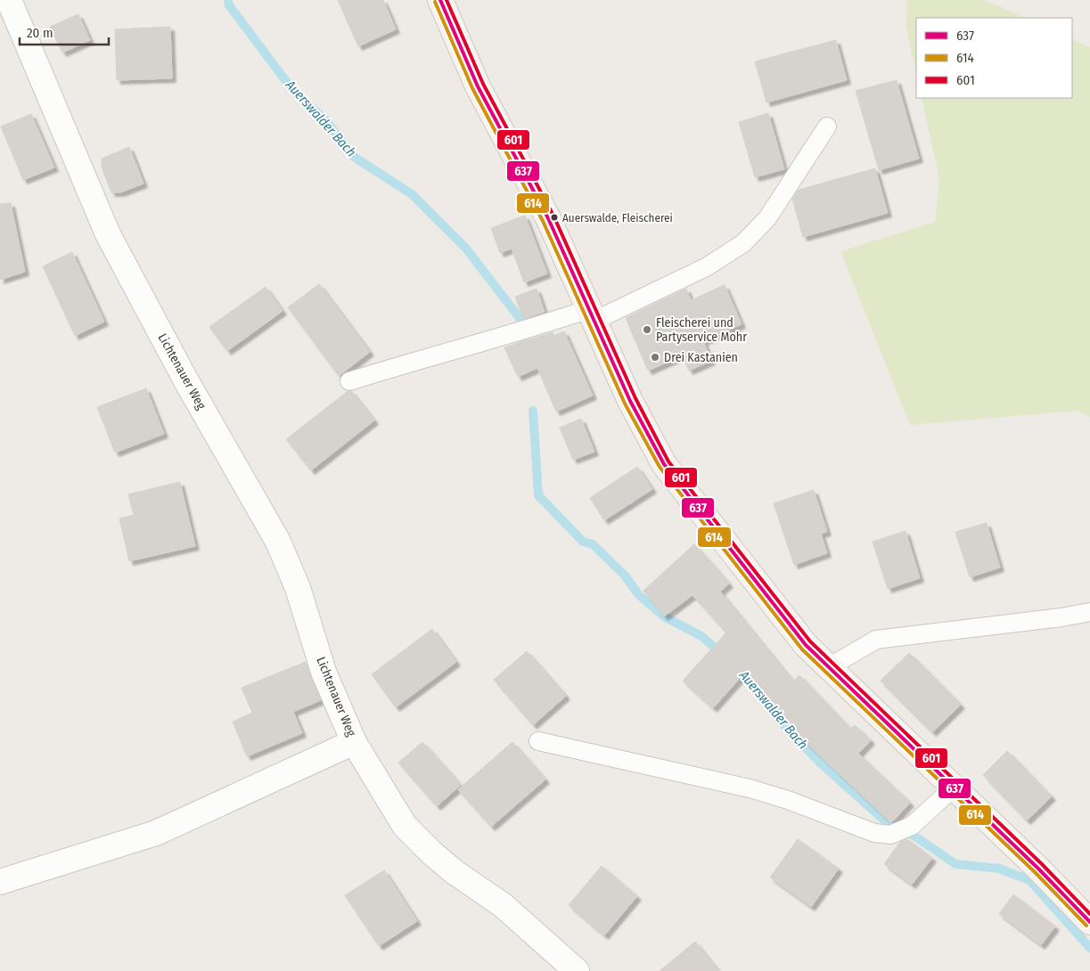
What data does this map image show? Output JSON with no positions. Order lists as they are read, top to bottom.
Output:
{
  "streets": {
    "street": ["Lichtenauer Weg"]
  },
  "water": ["Auerswalder Bach"],
  "places": ["Auerswalde, Fleischerei", "Fleischerei und Partyservice Mohr", "Drei Kastanien"],
  "lines": ["transit line 637", "transit line 601", "transit line 614"],
  "legend": ["637", "614", "601"],
  "scale_bar": "20 m"
}
